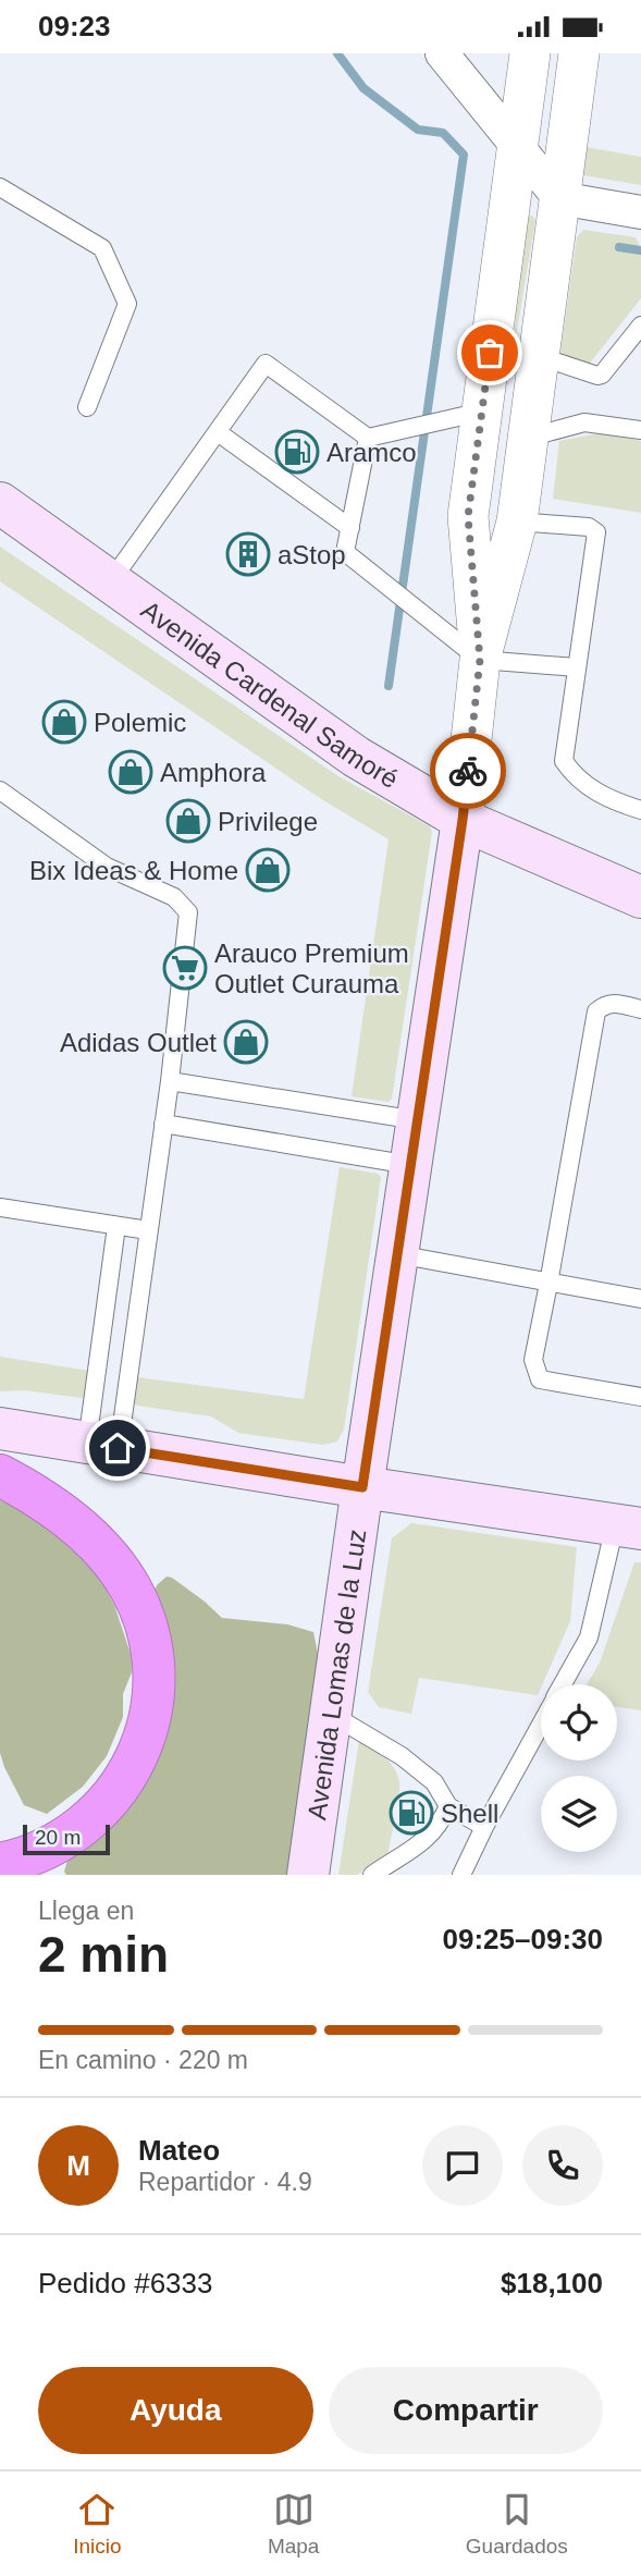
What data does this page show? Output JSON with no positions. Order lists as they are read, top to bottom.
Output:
{
  "streets": {
    "main road": ["Avenida Cardenal Samoré", "Avenida Lomas de la Luz"]
  },
  "crossings": [
    ["Avenida Cardenal Samoré", "Avenida Lomas de la Luz"]
  ],
  "places": {
    "fuel station": ["Aramco", "Shell"],
    "building": ["aStop"],
    "shop": [
      "Polemic",
      "Amphora",
      "Privilege",
      "Bix Ideas & Home",
      "Adidas Outlet"
    ],
    "supermarket": ["Arauco Premium Outlet Curauma"]
  },
  "scale_bar": "20 m",
  "page": {
    "status": "09:23",
    "scale": "20 m",
    "heading": ["2 min", "Llega en", "09:25–09:30"],
    "panel": [
      "Mateo",
      "Repartidor · 4.9",
      "Pedido #6333",
      "$18,100"
    ],
    "bar": "En camino · 220 m",
    "round": "M",
    "buttons": ["Ayuda", "Compartir"],
    "tabs": ["Inicio", "Mapa", "Guardados"]
  }
}
